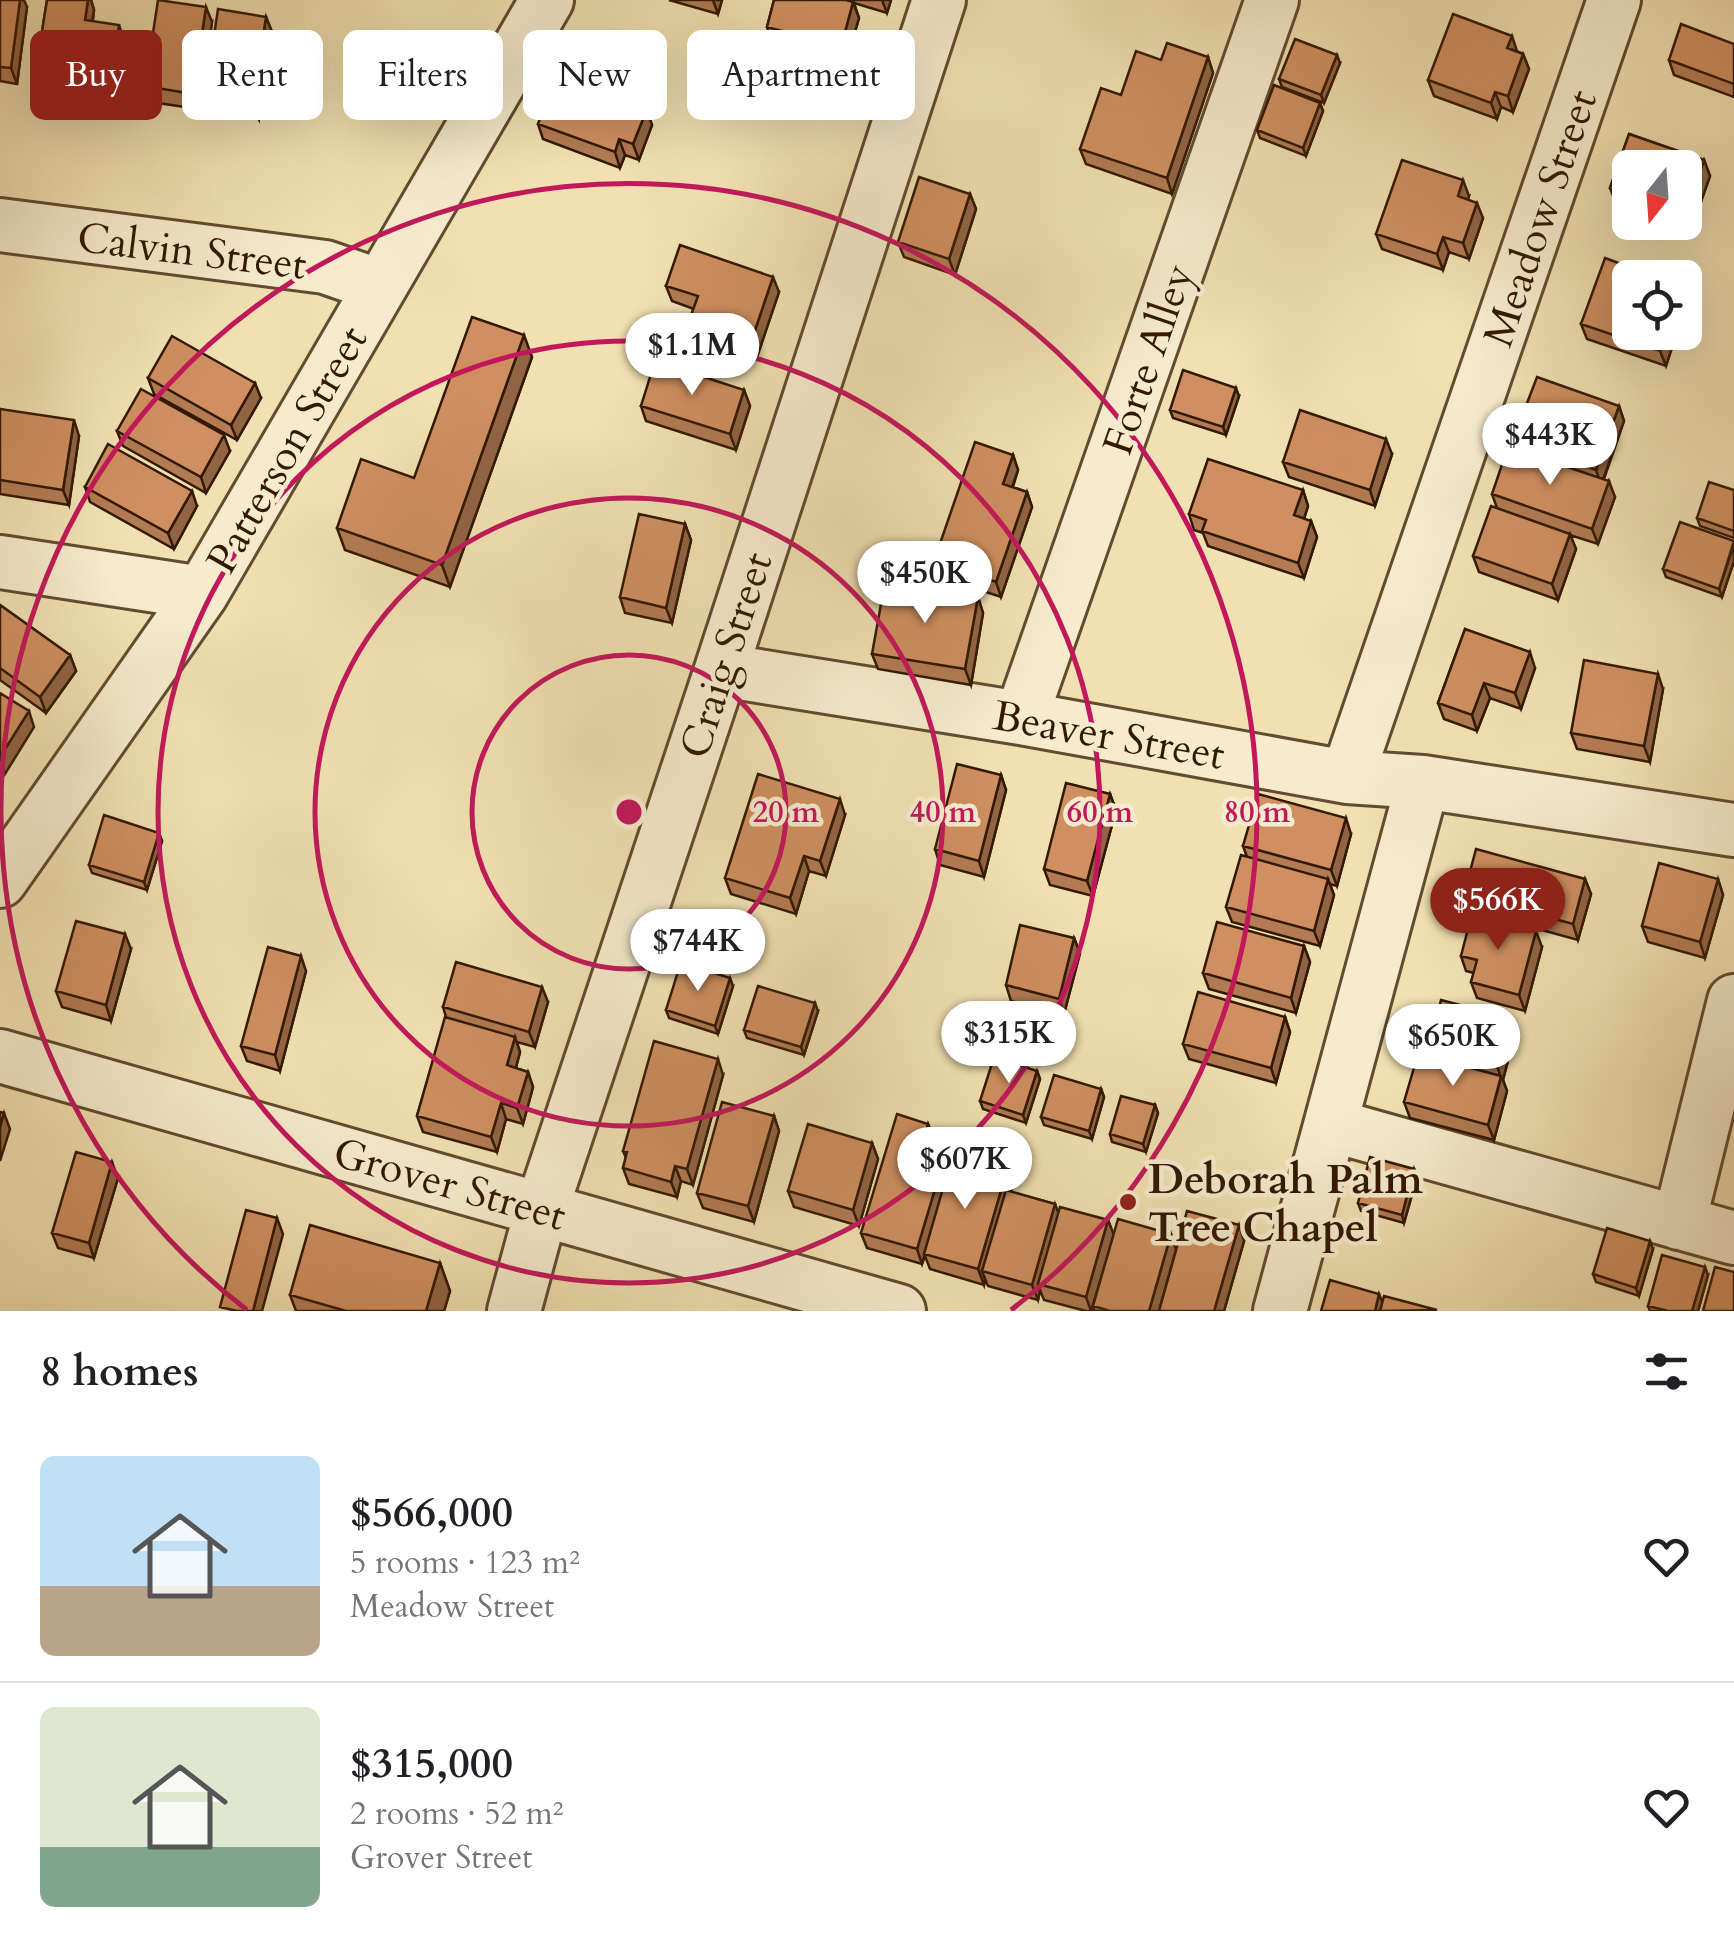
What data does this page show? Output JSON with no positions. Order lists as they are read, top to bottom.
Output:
{
  "streets": {
    "street": [
      "Meadow Street",
      "Calvin Street",
      "Forte Alley",
      "Patterson Street",
      "Craig Street",
      "Beaver Street",
      "Grover Street"
    ]
  },
  "crossings": [
    ["Meadow Street", "Beaver Street"],
    ["Calvin Street", "Patterson Street"],
    ["Forte Alley", "Beaver Street"],
    ["Craig Street", "Beaver Street"],
    ["Craig Street", "Grover Street"]
  ],
  "places": ["Deborah Palm Tree Chapel"],
  "north": "bottom",
  "page": {
    "chip": [
      "Buy",
      "Rent",
      "Filters",
      "New",
      "Apartment"
    ],
    "price": [
      "$1.1M",
      "$443K",
      "$450K",
      "$566K",
      "$744K",
      "$315K",
      "$650K",
      "$607K"
    ],
    "heading": "8 homes",
    "list": [
      {
        "name": "$566,000",
        "note": "5 rooms · 123 m² · Meadow Street"
      },
      {
        "name": "$315,000",
        "note": "2 rooms · 52 m² · Grover Street"
      }
    ]
  },
  "rings": [
    "20 m",
    "40 m",
    "60 m",
    "80 m"
  ]
}
